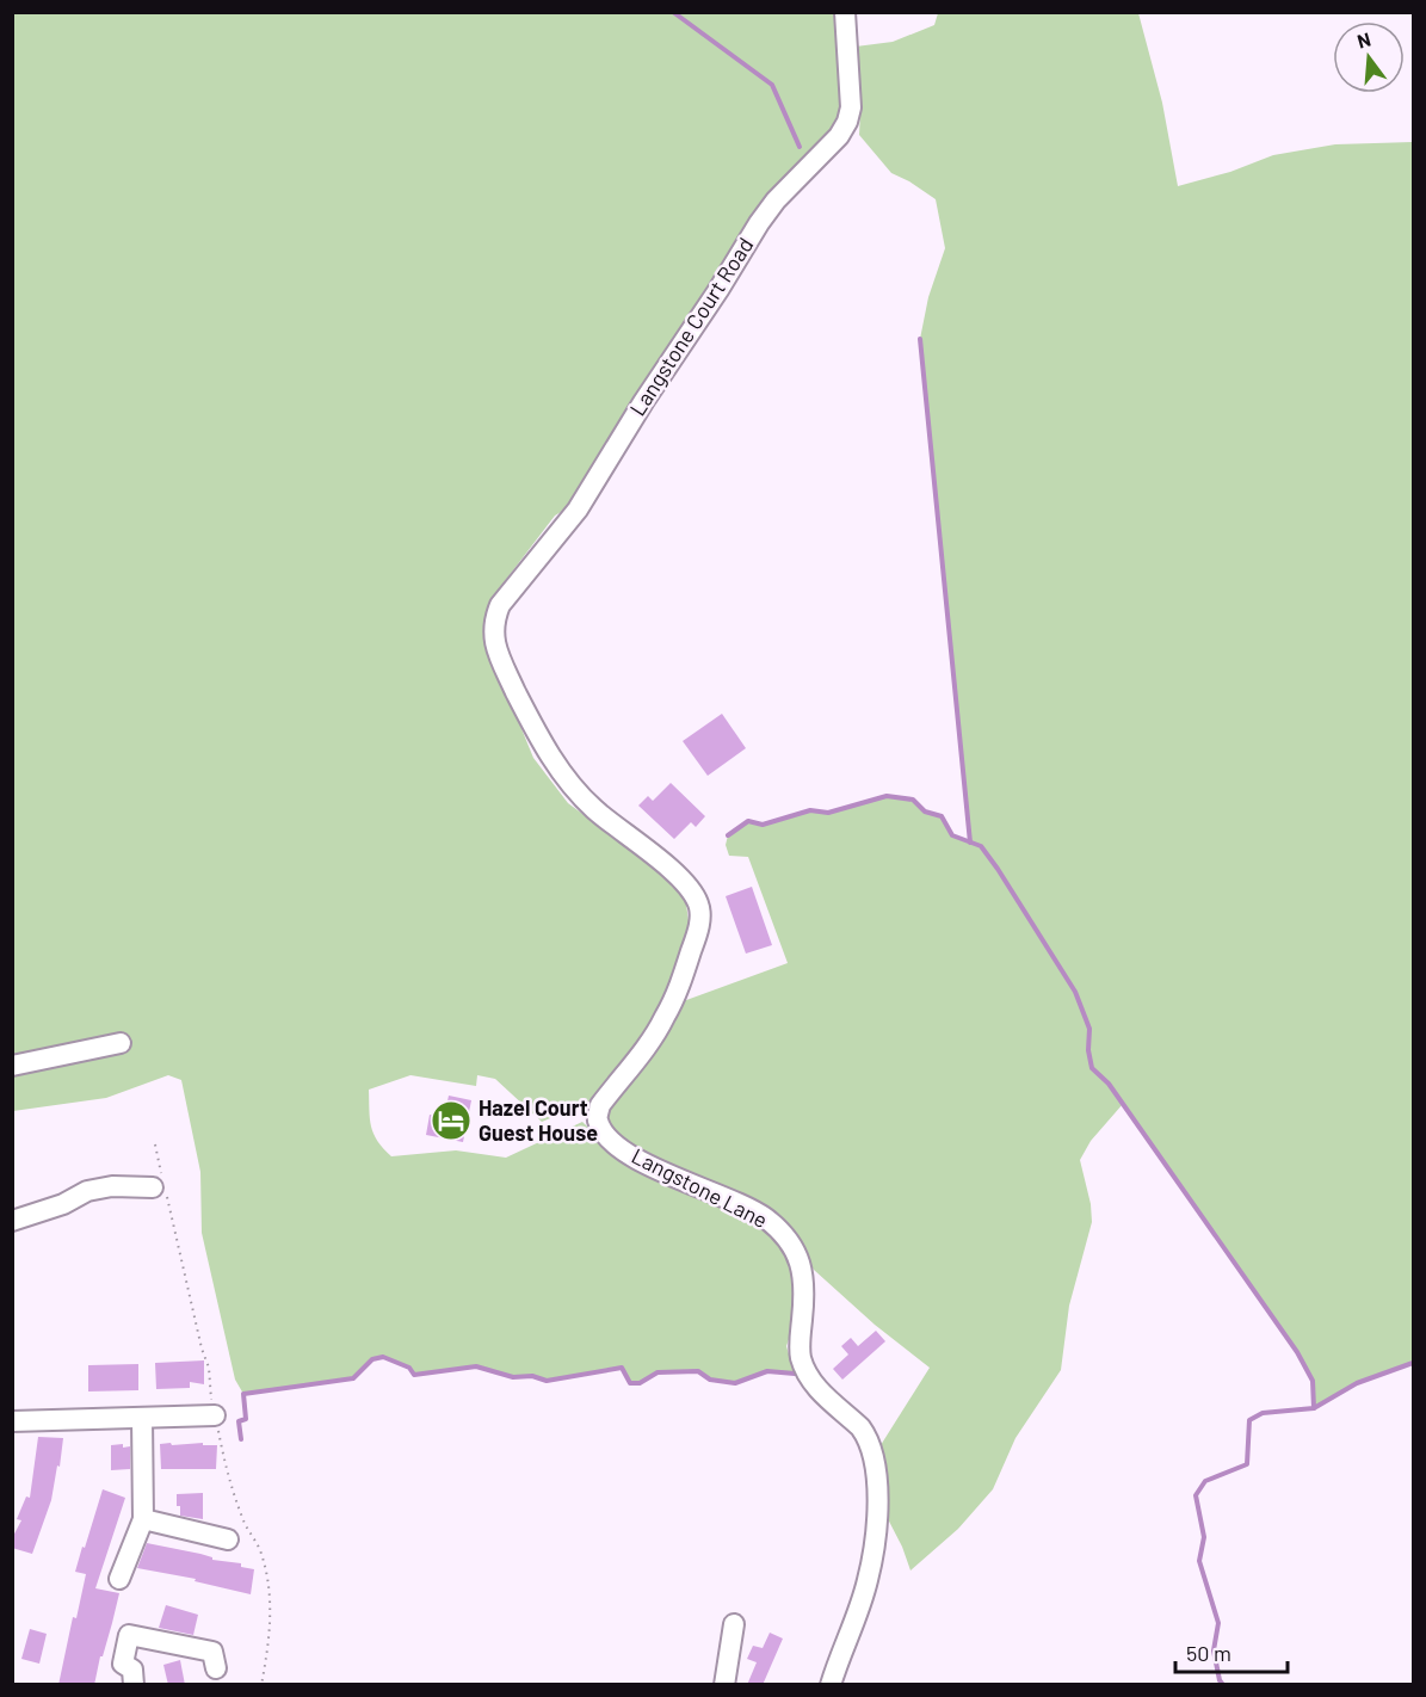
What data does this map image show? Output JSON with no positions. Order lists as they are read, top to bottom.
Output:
{
  "streets": {
    "street": ["Langstone Court Road", "Langstone Lane"]
  },
  "crossings": [
    ["Langstone Court Road", "Langstone Lane"]
  ],
  "places": {
    "hotel": ["Hazel Court Guest House"]
  },
  "scale_bar": "50 m",
  "north": "top"
}
